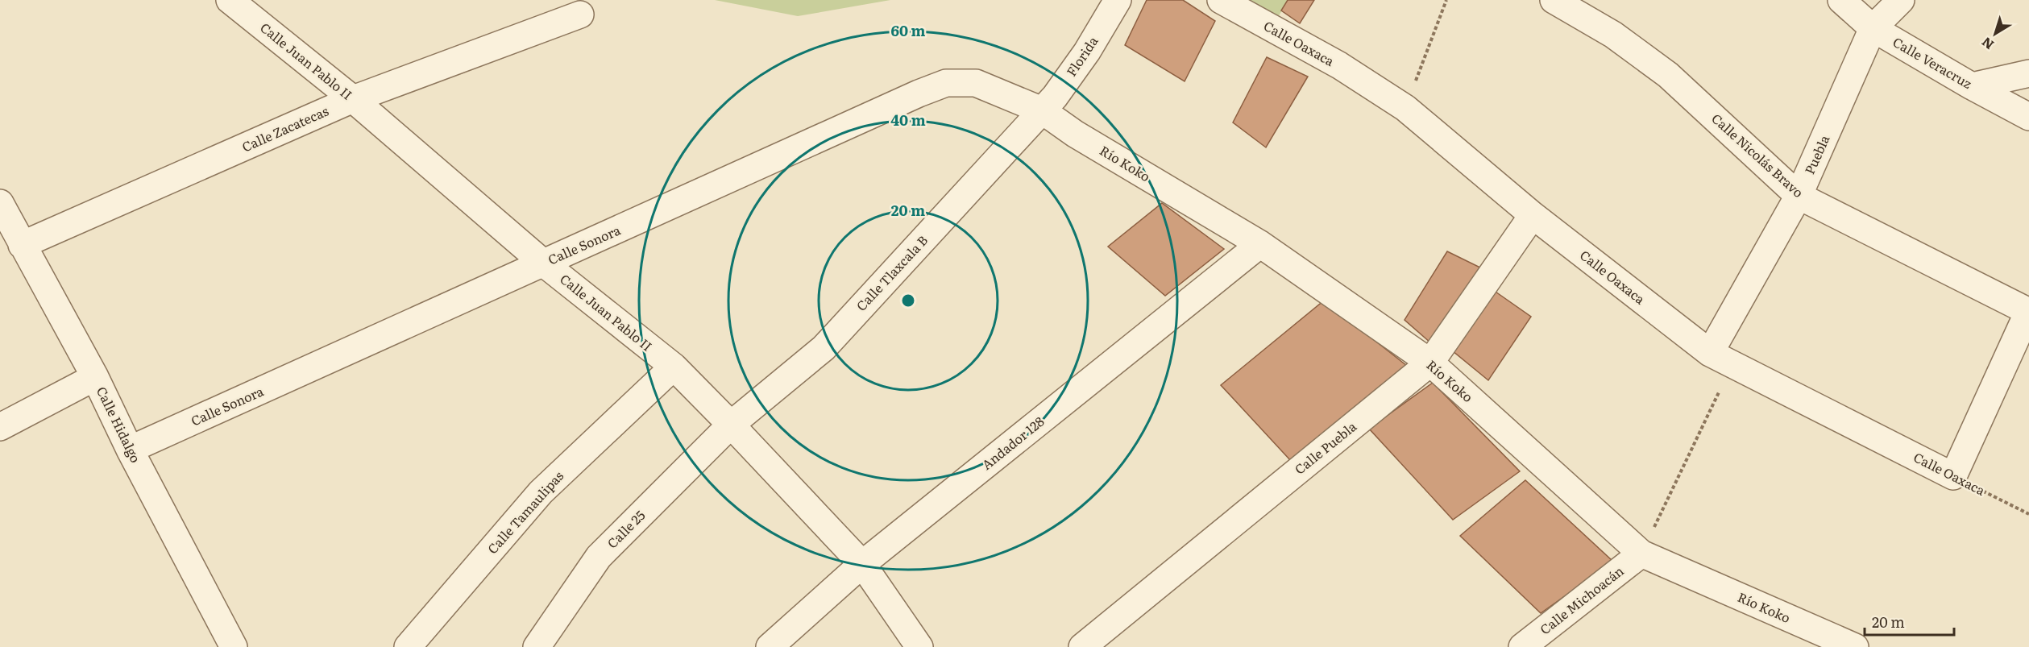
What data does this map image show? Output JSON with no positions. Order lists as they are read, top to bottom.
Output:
{
  "streets": {
    "street": [
      "Calle Oaxaca",
      "Florida",
      "Calle Juan Pablo II",
      "Calle Veracruz",
      "Calle Zacatecas",
      "Puebla",
      "Calle Nicolás Bravo",
      "Río Koko",
      "Calle Sonora",
      "Calle Tlaxcala B",
      "Calle Hidalgo",
      "Andador 128",
      "Calle Puebla",
      "Calle Tamaulipas",
      "Calle 25",
      "Calle Michoacán"
    ]
  },
  "crossings": [
    ["Calle Oaxaca", "Puebla"],
    ["Calle Oaxaca", "Calle Puebla"],
    ["Florida", "Río Koko"],
    ["Florida", "Calle Sonora"],
    ["Florida", "Calle Tlaxcala B"],
    ["Calle Juan Pablo II", "Calle Zacatecas"],
    ["Calle Juan Pablo II", "Calle Sonora"],
    ["Calle Juan Pablo II", "Calle Tlaxcala B"],
    ["Calle Juan Pablo II", "Andador 128"],
    ["Calle Juan Pablo II", "Calle Tamaulipas"],
    ["Calle Juan Pablo II", "Calle 25"],
    ["Calle Veracruz", "Puebla"],
    ["Calle Zacatecas", "Calle Hidalgo"],
    ["Puebla", "Calle Nicolás Bravo"],
    ["Río Koko", "Calle Sonora"],
    ["Río Koko", "Calle Tlaxcala B"],
    ["Río Koko", "Andador 128"],
    ["Río Koko", "Calle Puebla"],
    ["Río Koko", "Calle Michoacán"],
    ["Calle Sonora", "Calle Tlaxcala B"],
    ["Calle Sonora", "Calle Hidalgo"],
    ["Calle Tlaxcala B", "Calle 25"]
  ],
  "scale_bar": "20 m",
  "north": "bottom left",
  "rings": ["60 m", "40 m", "20 m"]
}
